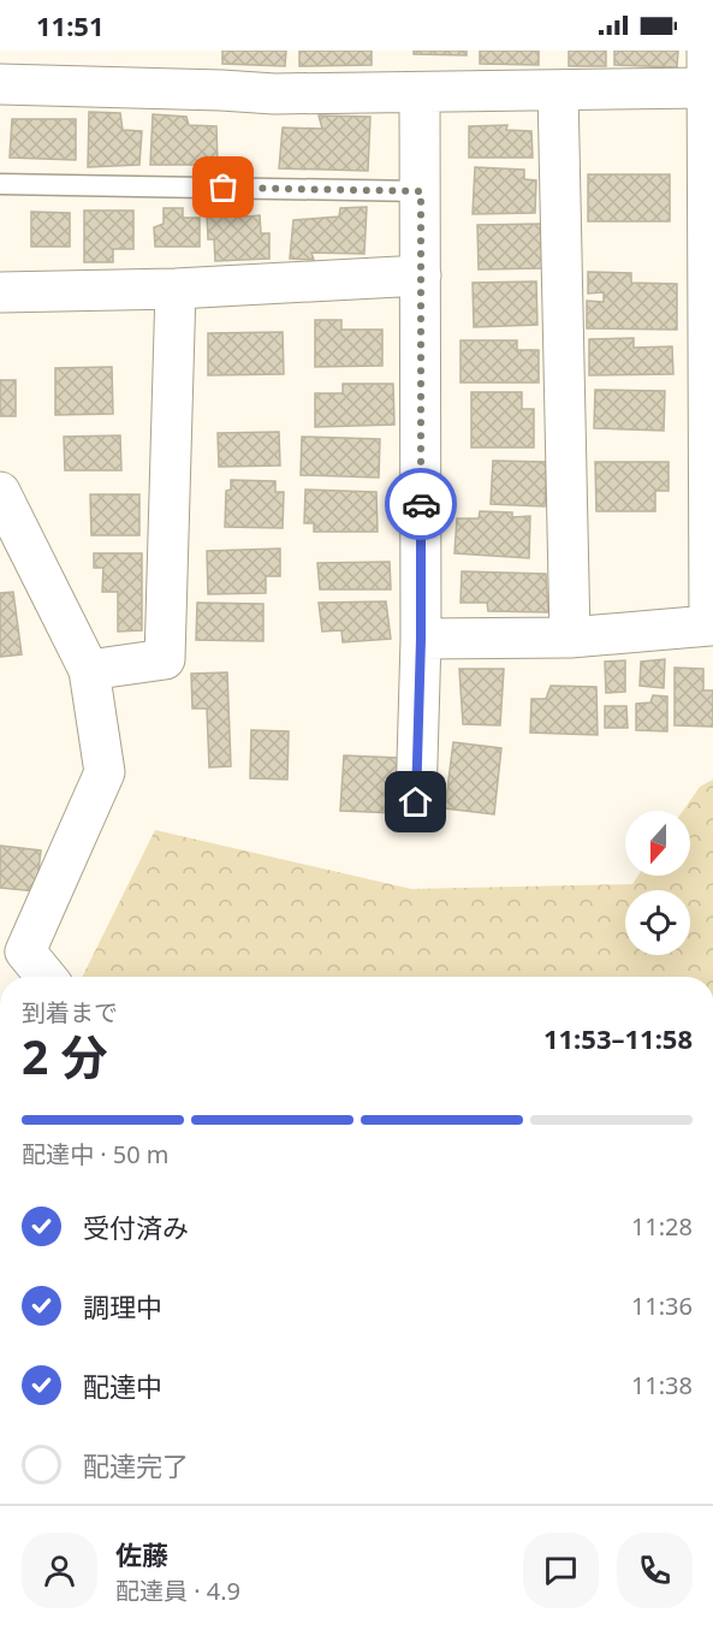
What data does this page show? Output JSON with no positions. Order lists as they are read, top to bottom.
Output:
{
  "north": "bottom",
  "page": {
    "status": "11:51",
    "heading": ["2 分", "到着まで", "11:53–11:58"],
    "panel": ["佐藤", "配達員 · 4.9"],
    "bar": "配達中 · 50 m",
    "list": [
      ["受付済み", "11:28"],
      ["調理中", "11:36"],
      ["配達中", "11:38"],
      "配達完了"
    ]
  }
}
